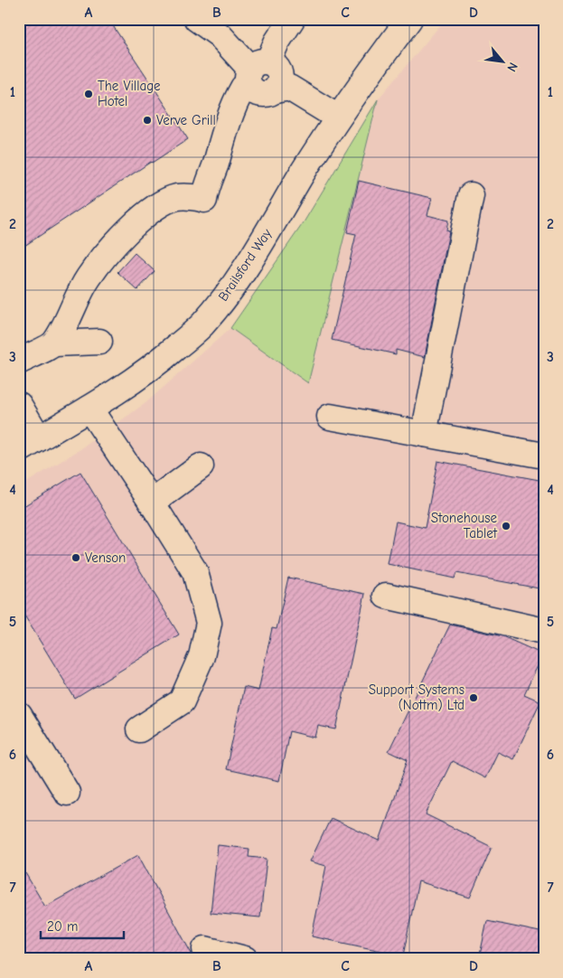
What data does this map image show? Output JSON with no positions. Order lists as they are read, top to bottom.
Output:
{
  "streets": {
    "street": ["Brailsford Way"]
  },
  "places": [
    "The Village Hotel",
    "Verve Grill",
    "Stonehouse Tablet",
    "Venson",
    "Support Systems (Nottm) Ltd"
  ],
  "scale_bar": "20 m",
  "north": "bottom right",
  "grid": {
    "columns": [
      "A",
      "B",
      "C",
      "D"
    ],
    "rows": [
      "1",
      "2",
      "3",
      "4",
      "5",
      "6",
      "7"
    ]
  }
}
